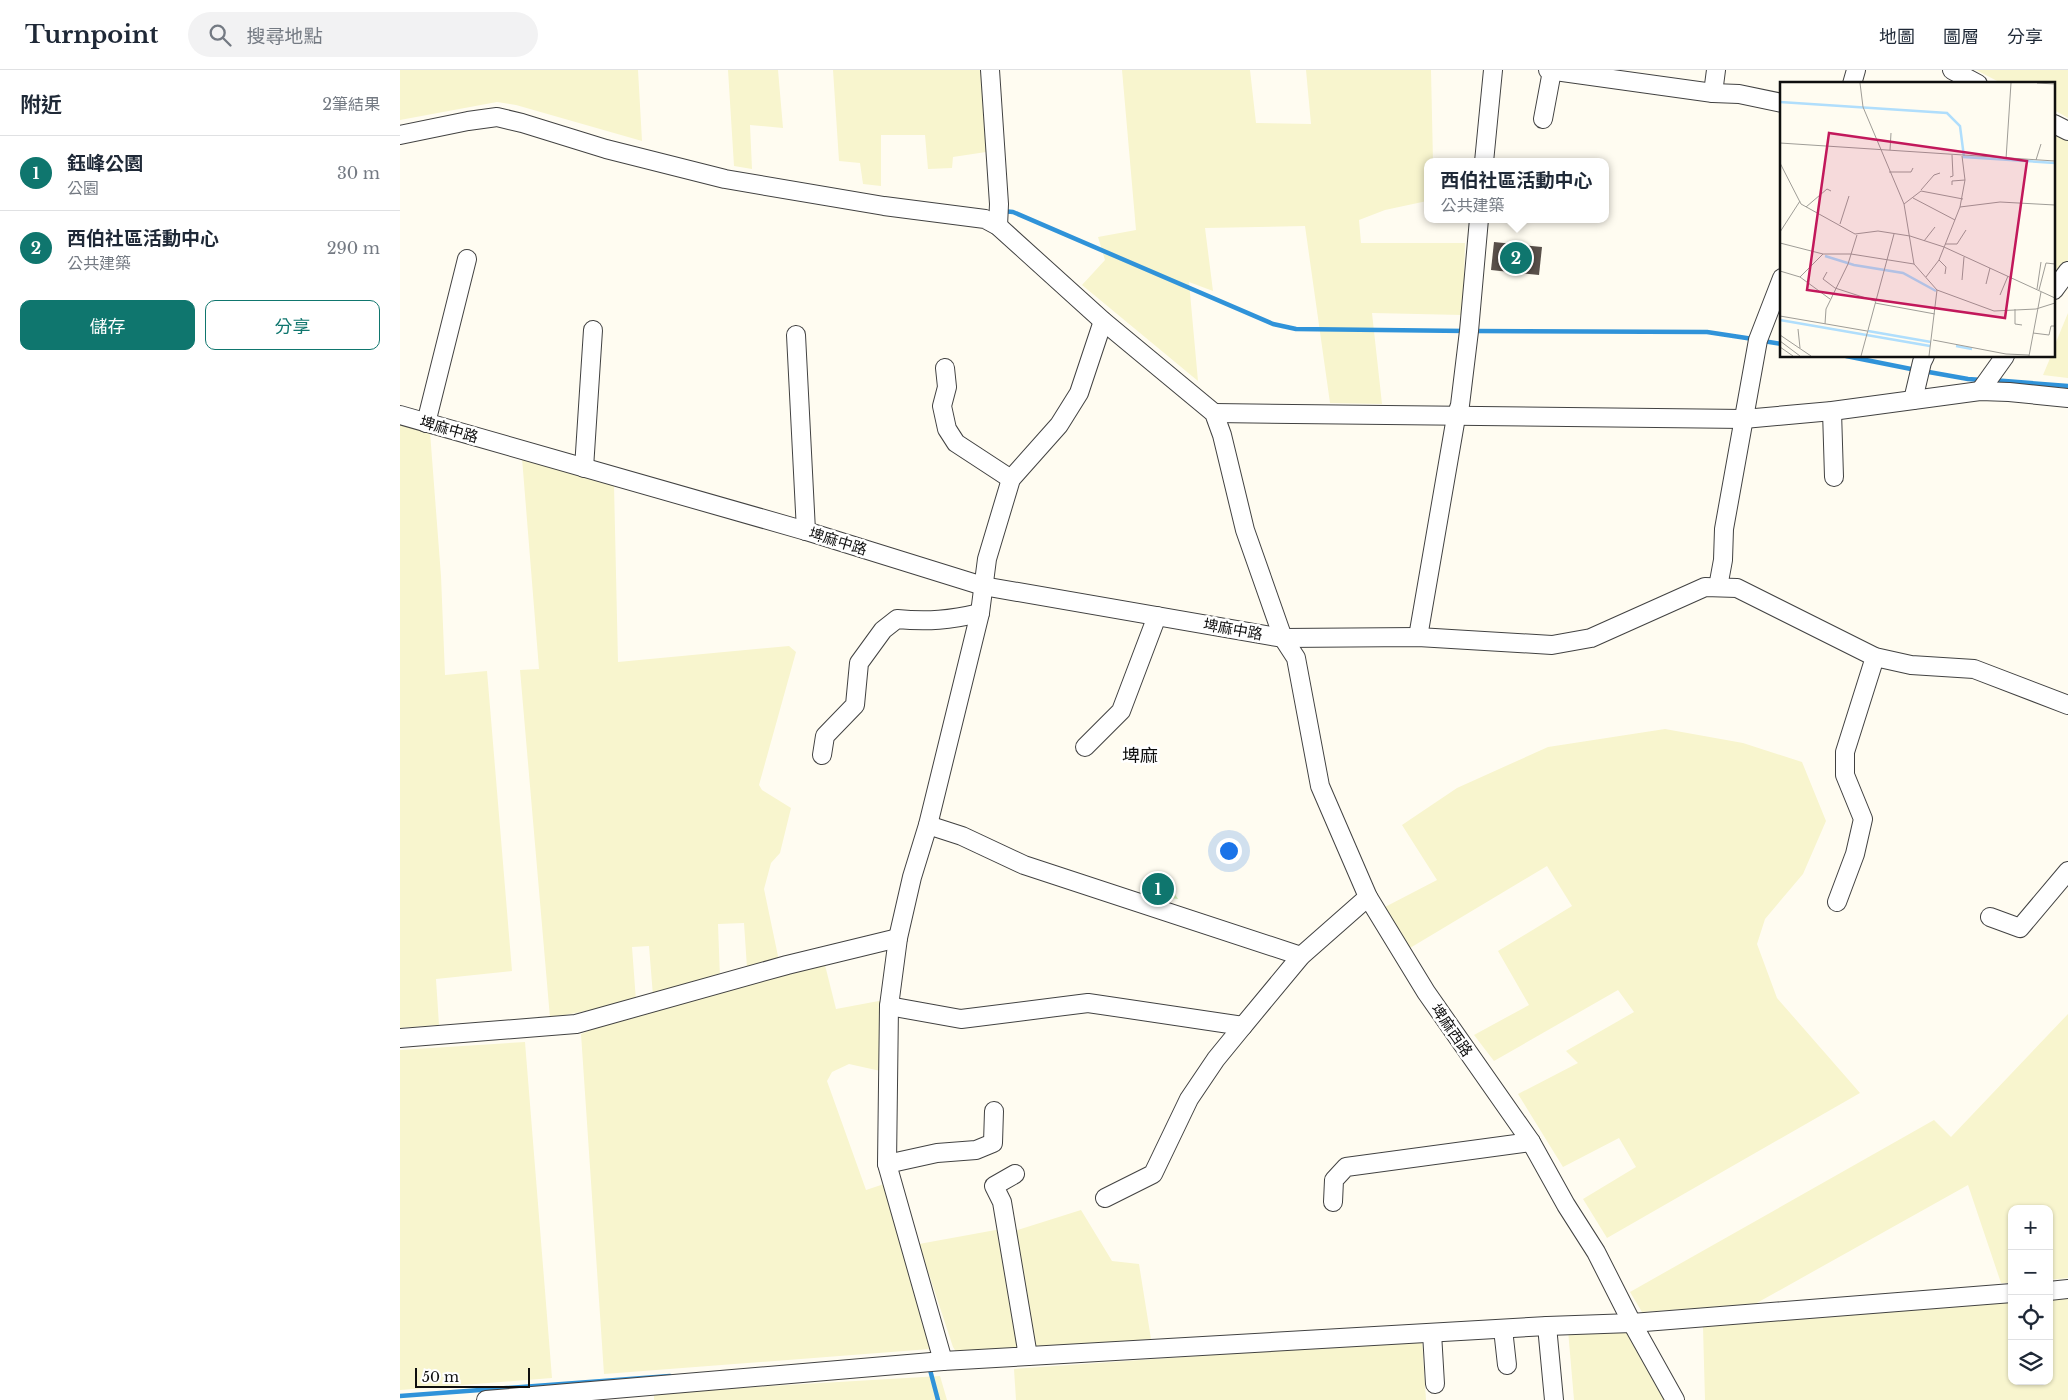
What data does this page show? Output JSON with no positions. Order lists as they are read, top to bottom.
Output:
{
  "streets": {
    "street": ["埤麻中路", "埤麻西路"]
  },
  "crossings": [
    ["埤麻中路", "埤麻西路"]
  ],
  "districts": ["埤麻"],
  "scale_bar": "50 m",
  "page": {
    "header": "Turnpoint",
    "search": "搜尋地點",
    "nav": ["地圖", "圖層", "分享"],
    "heading": ["附近", "2筆結果"],
    "list": [
      {
        "mark": "1",
        "name": "鈺峰公園",
        "note": "公園",
        "value": "30 m"
      },
      {
        "mark": "2",
        "name": "西伯社區活動中心",
        "note": "公共建築",
        "value": "290 m"
      }
    ],
    "popup": ["西伯社區活動中心", "公共建築"],
    "pins": ["2", "1"],
    "buttons": ["儲存", "分享"],
    "map_buttons": ["+", "−"],
    "scale": "50 m"
  }
}
